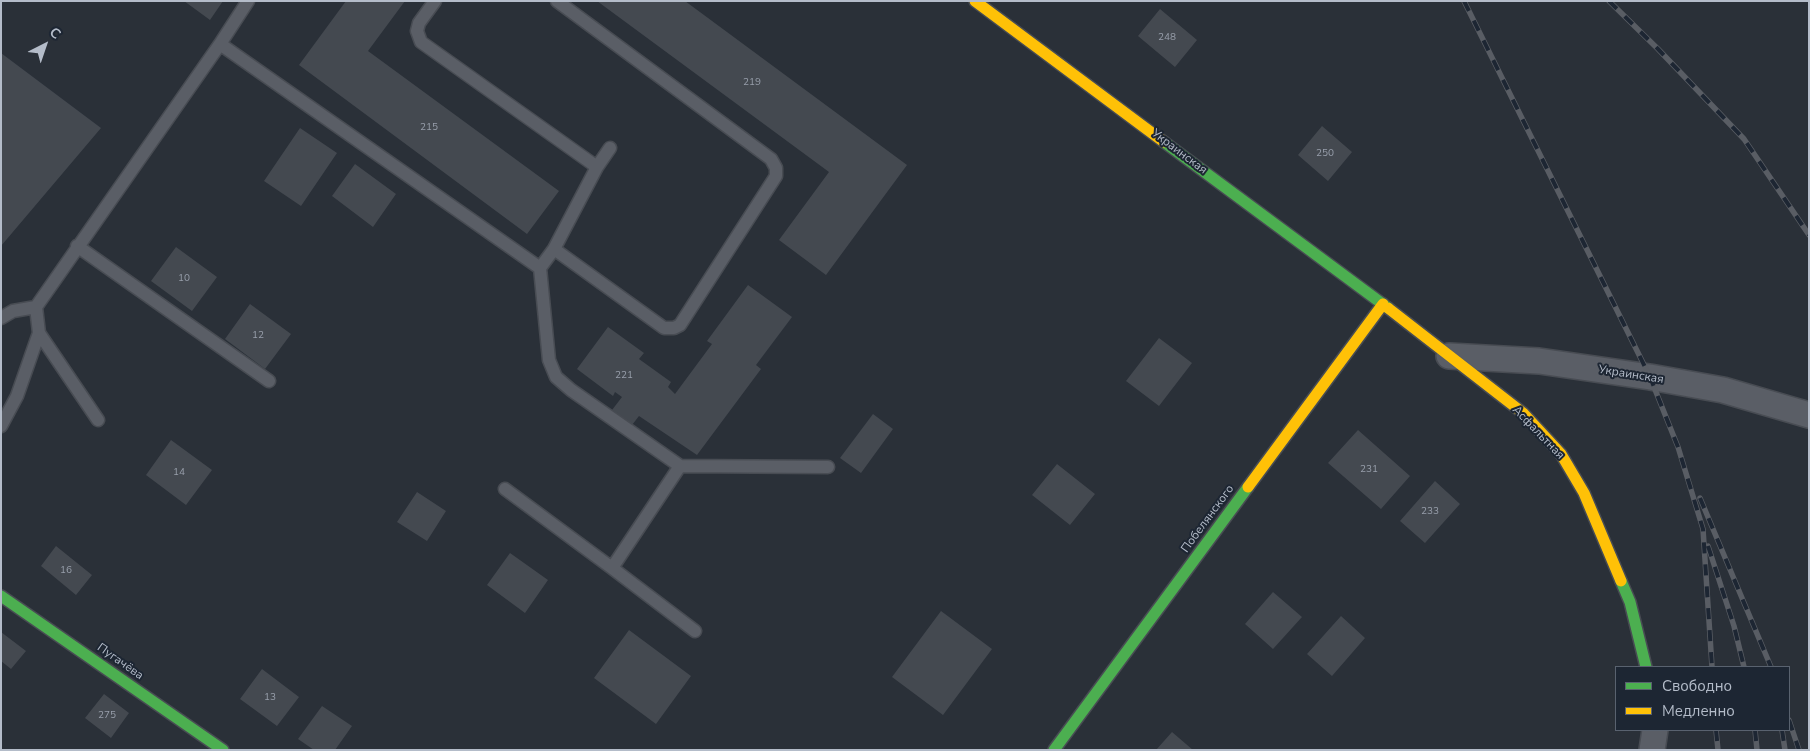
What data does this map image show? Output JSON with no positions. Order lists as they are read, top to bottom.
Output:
{
  "streets": {
    "street": [
      "Украинская",
      "Асфальтная",
      "Побелянского",
      "Пугачёва"
    ]
  },
  "crossings": [
    ["Украинская", "Асфальтная"],
    ["Украинская", "Побелянского"],
    ["Асфальтная", "Побелянского"]
  ],
  "house_numbers": [
    "248",
    "219",
    "215",
    "250",
    "10",
    "12",
    "221",
    "231",
    "14",
    "233",
    "16",
    "13",
    "275"
  ],
  "legend": ["Свободно", "Медленно"],
  "north": "top right"
}
